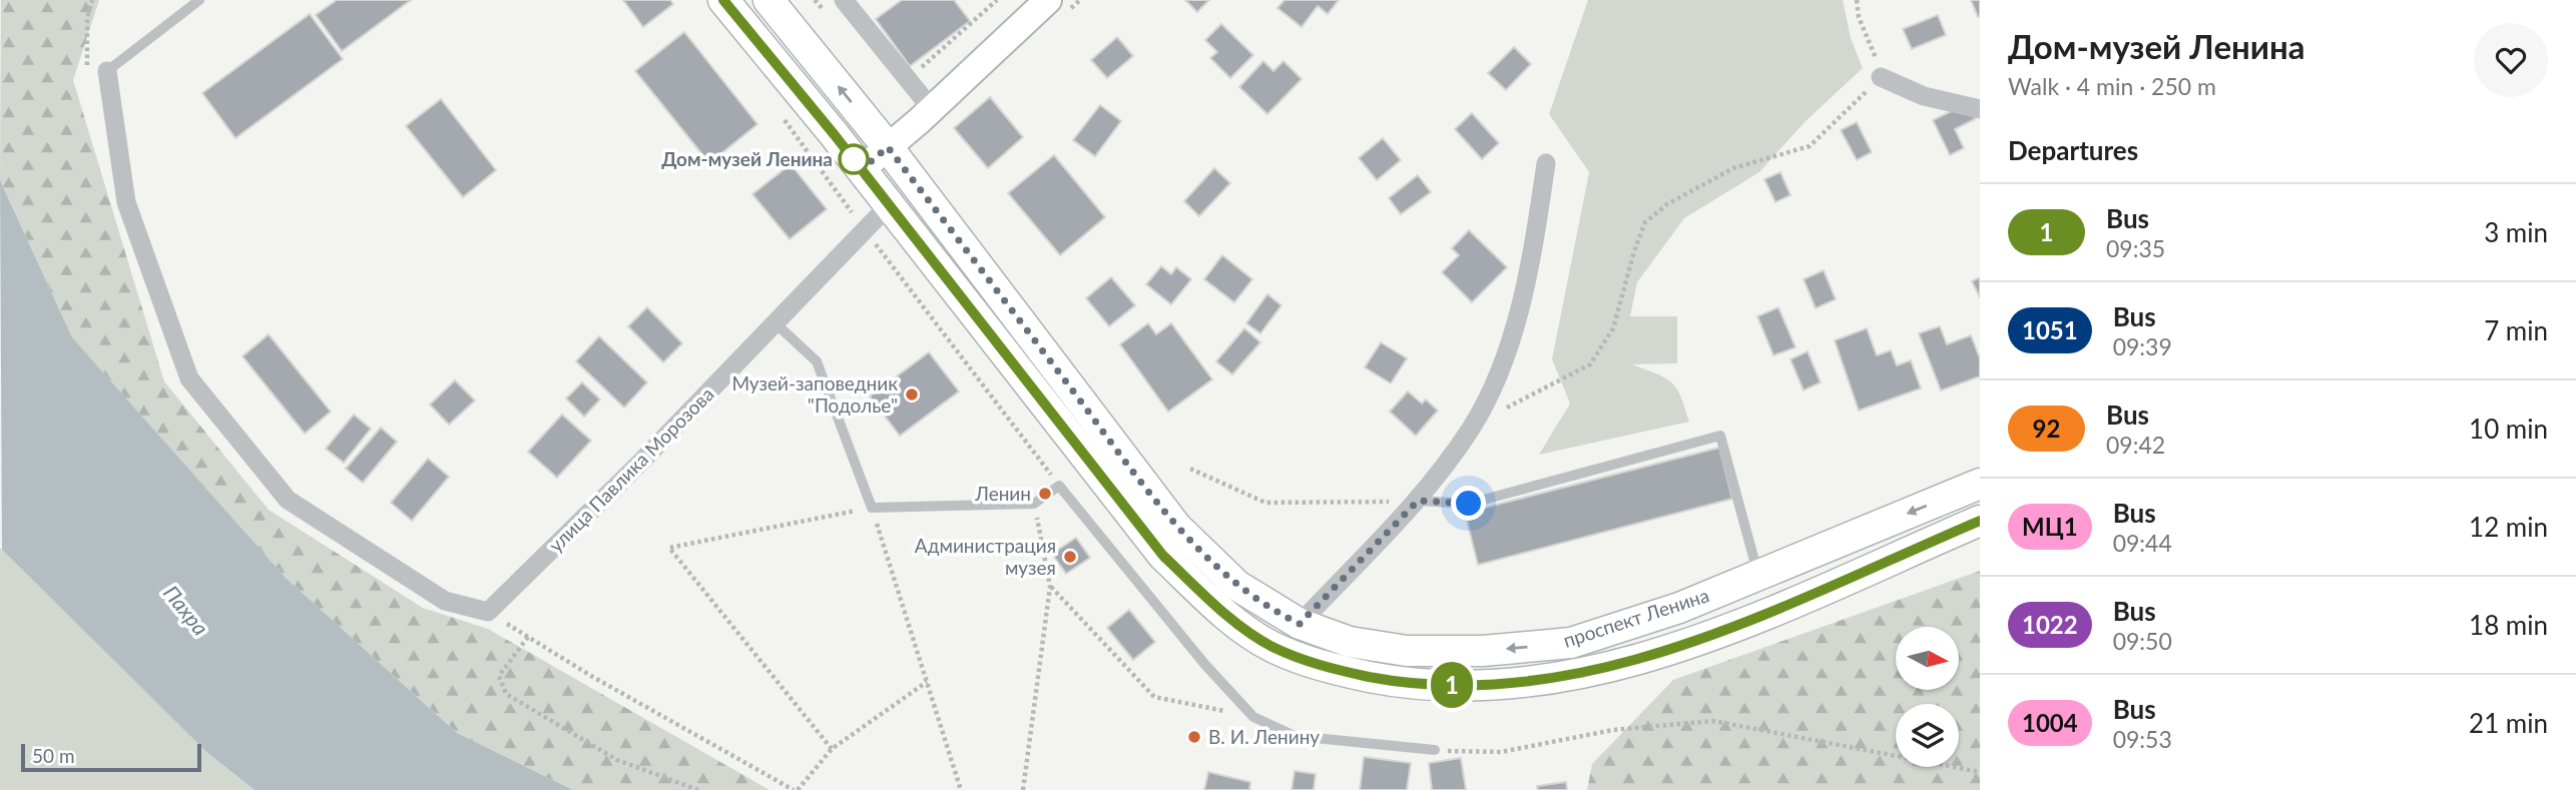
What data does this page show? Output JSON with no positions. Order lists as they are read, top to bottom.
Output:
{
  "streets": {
    "main road": ["проспект Ленина"],
    "street": ["улица Павлика Морозова"]
  },
  "crossings": [
    ["улица Павлика Морозова", "проспект Ленина"]
  ],
  "water": ["Пахра"],
  "places": [
    "Дом-музей Ленина",
    "Музей-заповедник \"Подолье\"",
    "Ленин",
    "Администрация музея",
    "В. И. Ленину"
  ],
  "lines": ["bus line 1"],
  "scale_bar": "50 m",
  "north": "right",
  "page": {
    "on_map": "1",
    "heading": [
      ["Дом-музей Ленина", "Walk · 4 min · 250 m"],
      "Departures"
    ],
    "list": [
      {
        "mark": "1",
        "name": "Bus",
        "note": "09:35",
        "value": "3 min"
      },
      {
        "mark": "1051",
        "name": "Bus",
        "note": "09:39",
        "value": "7 min"
      },
      {
        "mark": "92",
        "name": "Bus",
        "note": "09:42",
        "value": "10 min"
      },
      {
        "mark": "МЦ1",
        "name": "Bus",
        "note": "09:44",
        "value": "12 min"
      },
      {
        "mark": "1022",
        "name": "Bus",
        "note": "09:50",
        "value": "18 min"
      },
      {
        "mark": "1004",
        "name": "Bus",
        "note": "09:53",
        "value": "21 min"
      }
    ],
    "scale": "50 m"
  }
}
